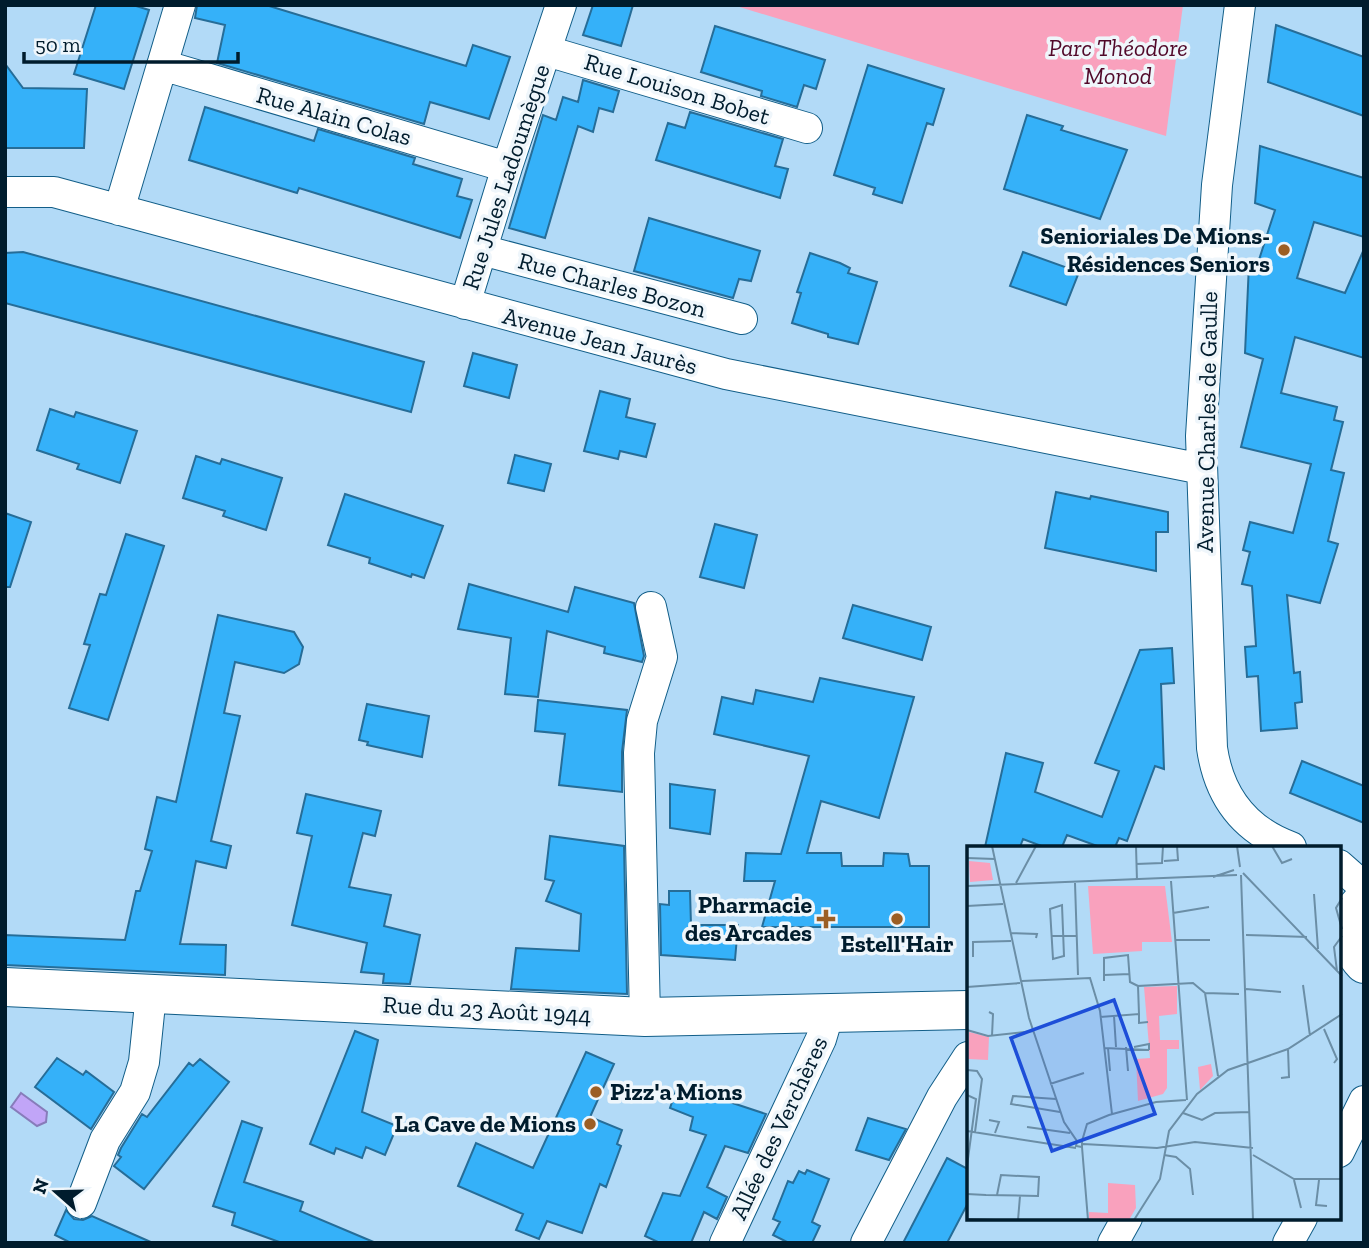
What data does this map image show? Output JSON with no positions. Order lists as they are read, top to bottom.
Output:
{
  "streets": {
    "main road": ["Rue du 23 Août 1944"],
    "street": [
      "Rue Louison Bobet",
      "Rue Alain Colas",
      "Rue Jules Ladoumègue",
      "Rue Charles Bozon",
      "Avenue Jean Jaurès",
      "Avenue Charles de Gaulle",
      "Allée des Verchères"
    ]
  },
  "crossings": [
    ["Rue Louison Bobet", "Rue Jules Ladoumègue"],
    ["Rue Alain Colas", "Rue Jules Ladoumègue"],
    ["Rue Jules Ladoumègue", "Rue Charles Bozon"],
    ["Rue Jules Ladoumègue", "Avenue Jean Jaurès"],
    ["Avenue Jean Jaurès", "Avenue Charles de Gaulle"],
    ["Rue du 23 Août 1944", "Allée des Verchères"]
  ],
  "parks": ["Parc Théodore Monod"],
  "places": {
    "other": [
      "Senioriales De Mions- Résidences Seniors",
      "Estell'Hair",
      "Pizz'a Mions",
      "La Cave de Mions"
    ],
    "health": ["Pharmacie des Arcades"]
  },
  "scale_bar": "50 m",
  "north": "left"
}
